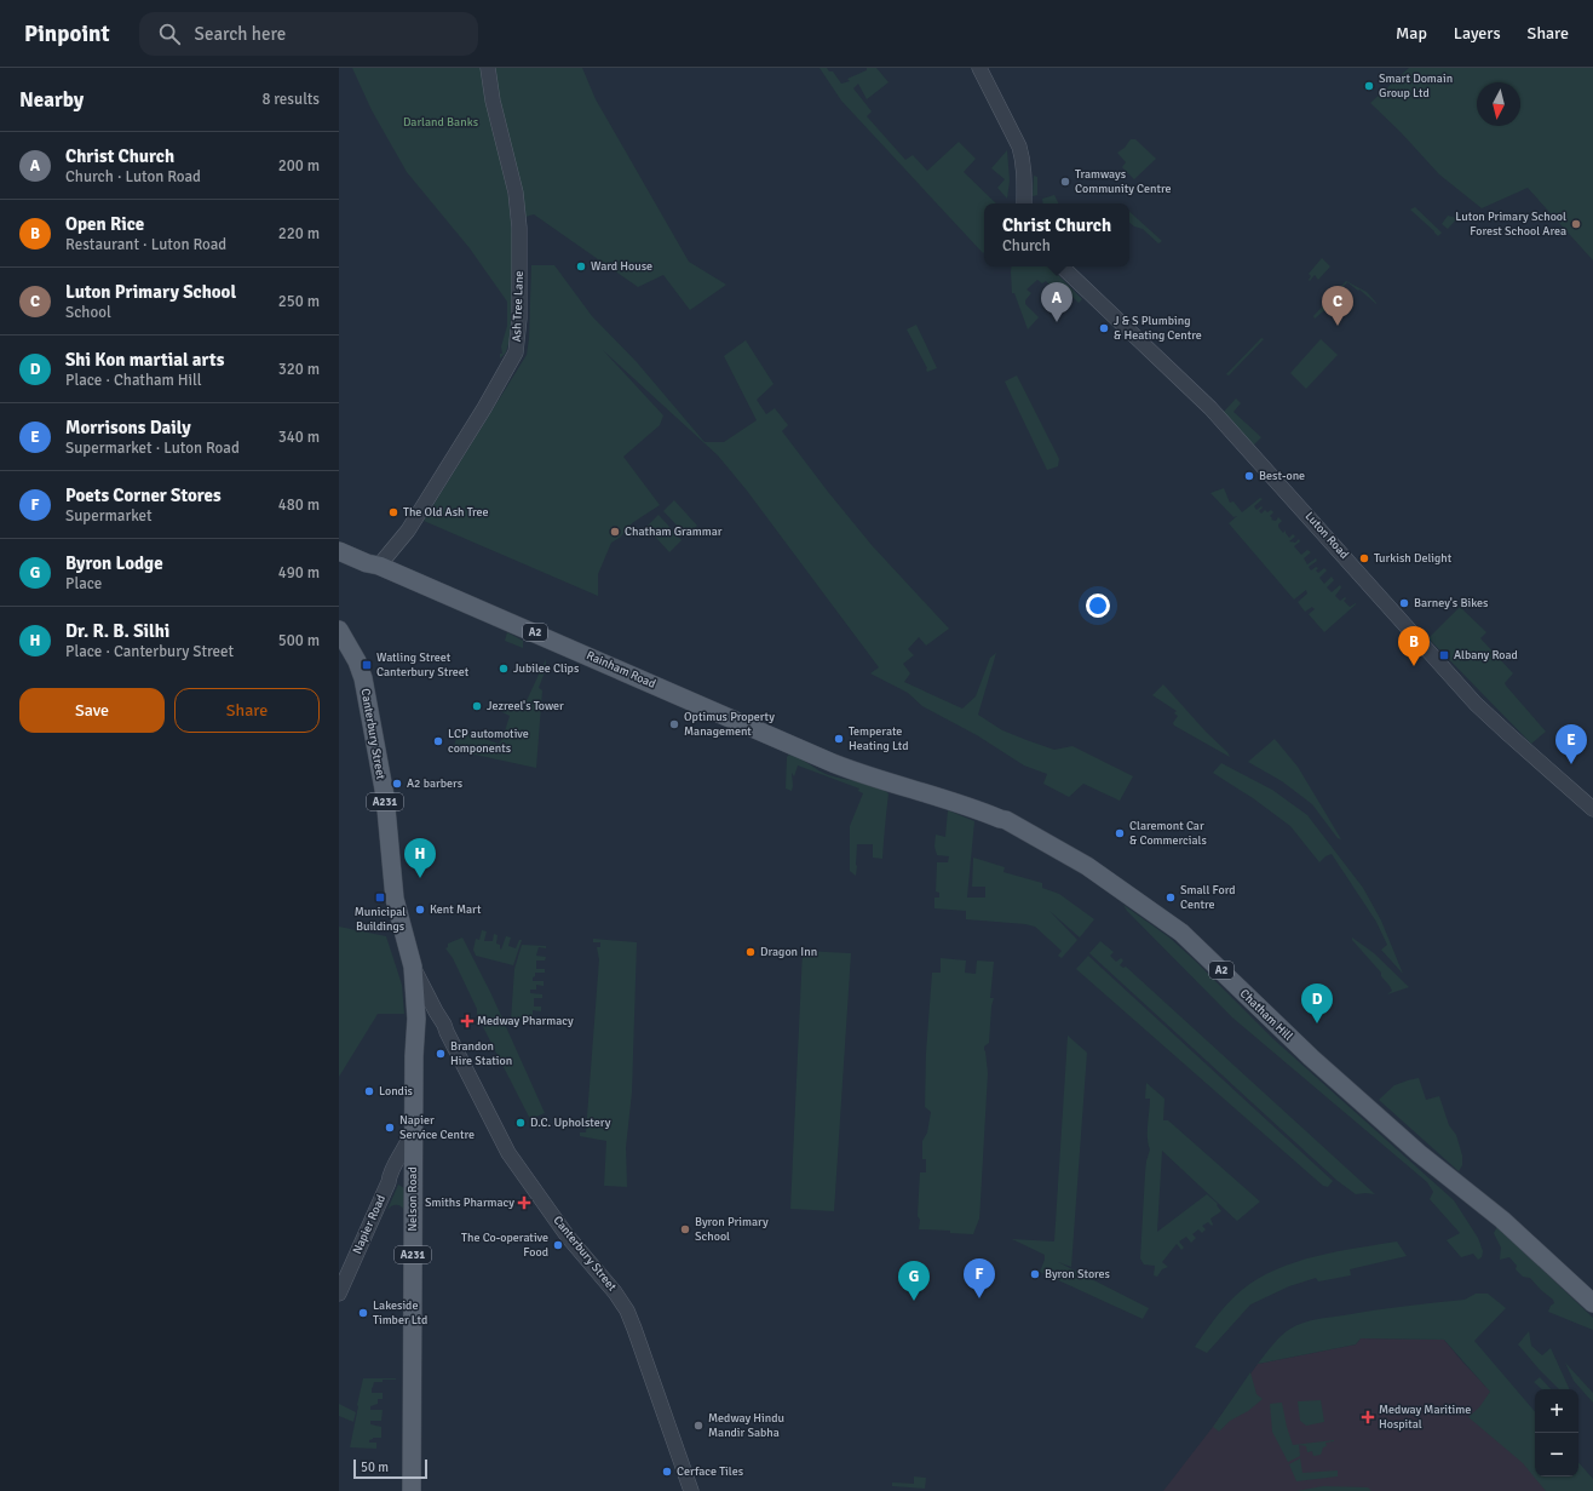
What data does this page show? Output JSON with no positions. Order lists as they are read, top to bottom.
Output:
{
  "streets": {
    "main road": [
      "A2",
      "Rainham Road",
      "Canterbury Street",
      "A231",
      "Chatham Hill",
      "Nelson Road"
    ],
    "street": ["Ash Tree Lane", "Luton Road", "Napier Road"]
  },
  "crossings": [
    ["Ash Tree Lane", "Rainham Road"],
    ["Rainham Road", "Chatham Hill"],
    ["Canterbury Street", "Nelson Road"],
    ["Nelson Road", "Napier Road"]
  ],
  "parks": ["Darland Banks"],
  "places": {
    "other": [
      "Smart Domain Group Ltd",
      "Tramways Community Centre",
      "Luton Primary School Forest School Area",
      "Ward House",
      "J & S Plumbing & Heating Centre",
      "Best-one",
      "The Old Ash Tree",
      "Chatham Grammar",
      "Turkish Delight",
      "Barney's Bikes",
      "Jubilee Clips",
      "Jezreel's Tower",
      "Optimus Property Management",
      "Temperate Heating Ltd",
      "LCP automotive components",
      "A2 barbers",
      "Claremont Car & Commercials",
      "Small Ford Centre",
      "Kent Mart",
      "Dragon Inn",
      "Brandon Hire Station",
      "Londis",
      "D.C. Upholstery",
      "Napier Service Centre",
      "Byron Primary School",
      "The Co-operative Food",
      "Byron Stores",
      "Lakeside Timber Ltd",
      "Medway Hindu Mandir Sabha",
      "Cerface Tiles"
    ],
    "transit": ["Albany Road", "Watling Street Canterbury Street", "Municipal Buildings"],
    "health": ["Medway Pharmacy", "Smiths Pharmacy", "Medway Maritime Hospital"]
  },
  "scale_bar": "50 m",
  "north": "bottom",
  "page": {
    "header": "Pinpoint",
    "search": "Search here",
    "nav": ["Map", "Layers", "Share"],
    "heading": ["Nearby", "8 results"],
    "list": [
      {
        "mark": "A",
        "name": "Christ Church",
        "note": "Church · Luton Road",
        "value": "200 m"
      },
      {
        "mark": "B",
        "name": "Open Rice",
        "note": "Restaurant · Luton Road",
        "value": "220 m"
      },
      {
        "mark": "C",
        "name": "Luton Primary School",
        "note": "School",
        "value": "250 m"
      },
      {
        "mark": "D",
        "name": "Shi Kon martial arts",
        "note": "Place · Chatham Hill",
        "value": "320 m"
      },
      {
        "mark": "E",
        "name": "Morrisons Daily",
        "note": "Supermarket · Luton Road",
        "value": "340 m"
      },
      {
        "mark": "F",
        "name": "Poets Corner Stores",
        "note": "Supermarket",
        "value": "480 m"
      },
      {
        "mark": "G",
        "name": "Byron Lodge",
        "note": "Place",
        "value": "490 m"
      },
      {
        "mark": "H",
        "name": "Dr. R. B. Silhi",
        "note": "Place · Canterbury Street",
        "value": "500 m"
      }
    ],
    "popup": ["Christ Church", "Church"],
    "pins": [
      "A",
      "C",
      "B",
      "E",
      "H",
      "D",
      "F",
      "G"
    ],
    "buttons": ["Save", "Share"],
    "map_buttons": ["+", "−"],
    "scale": "50 m"
  }
}
